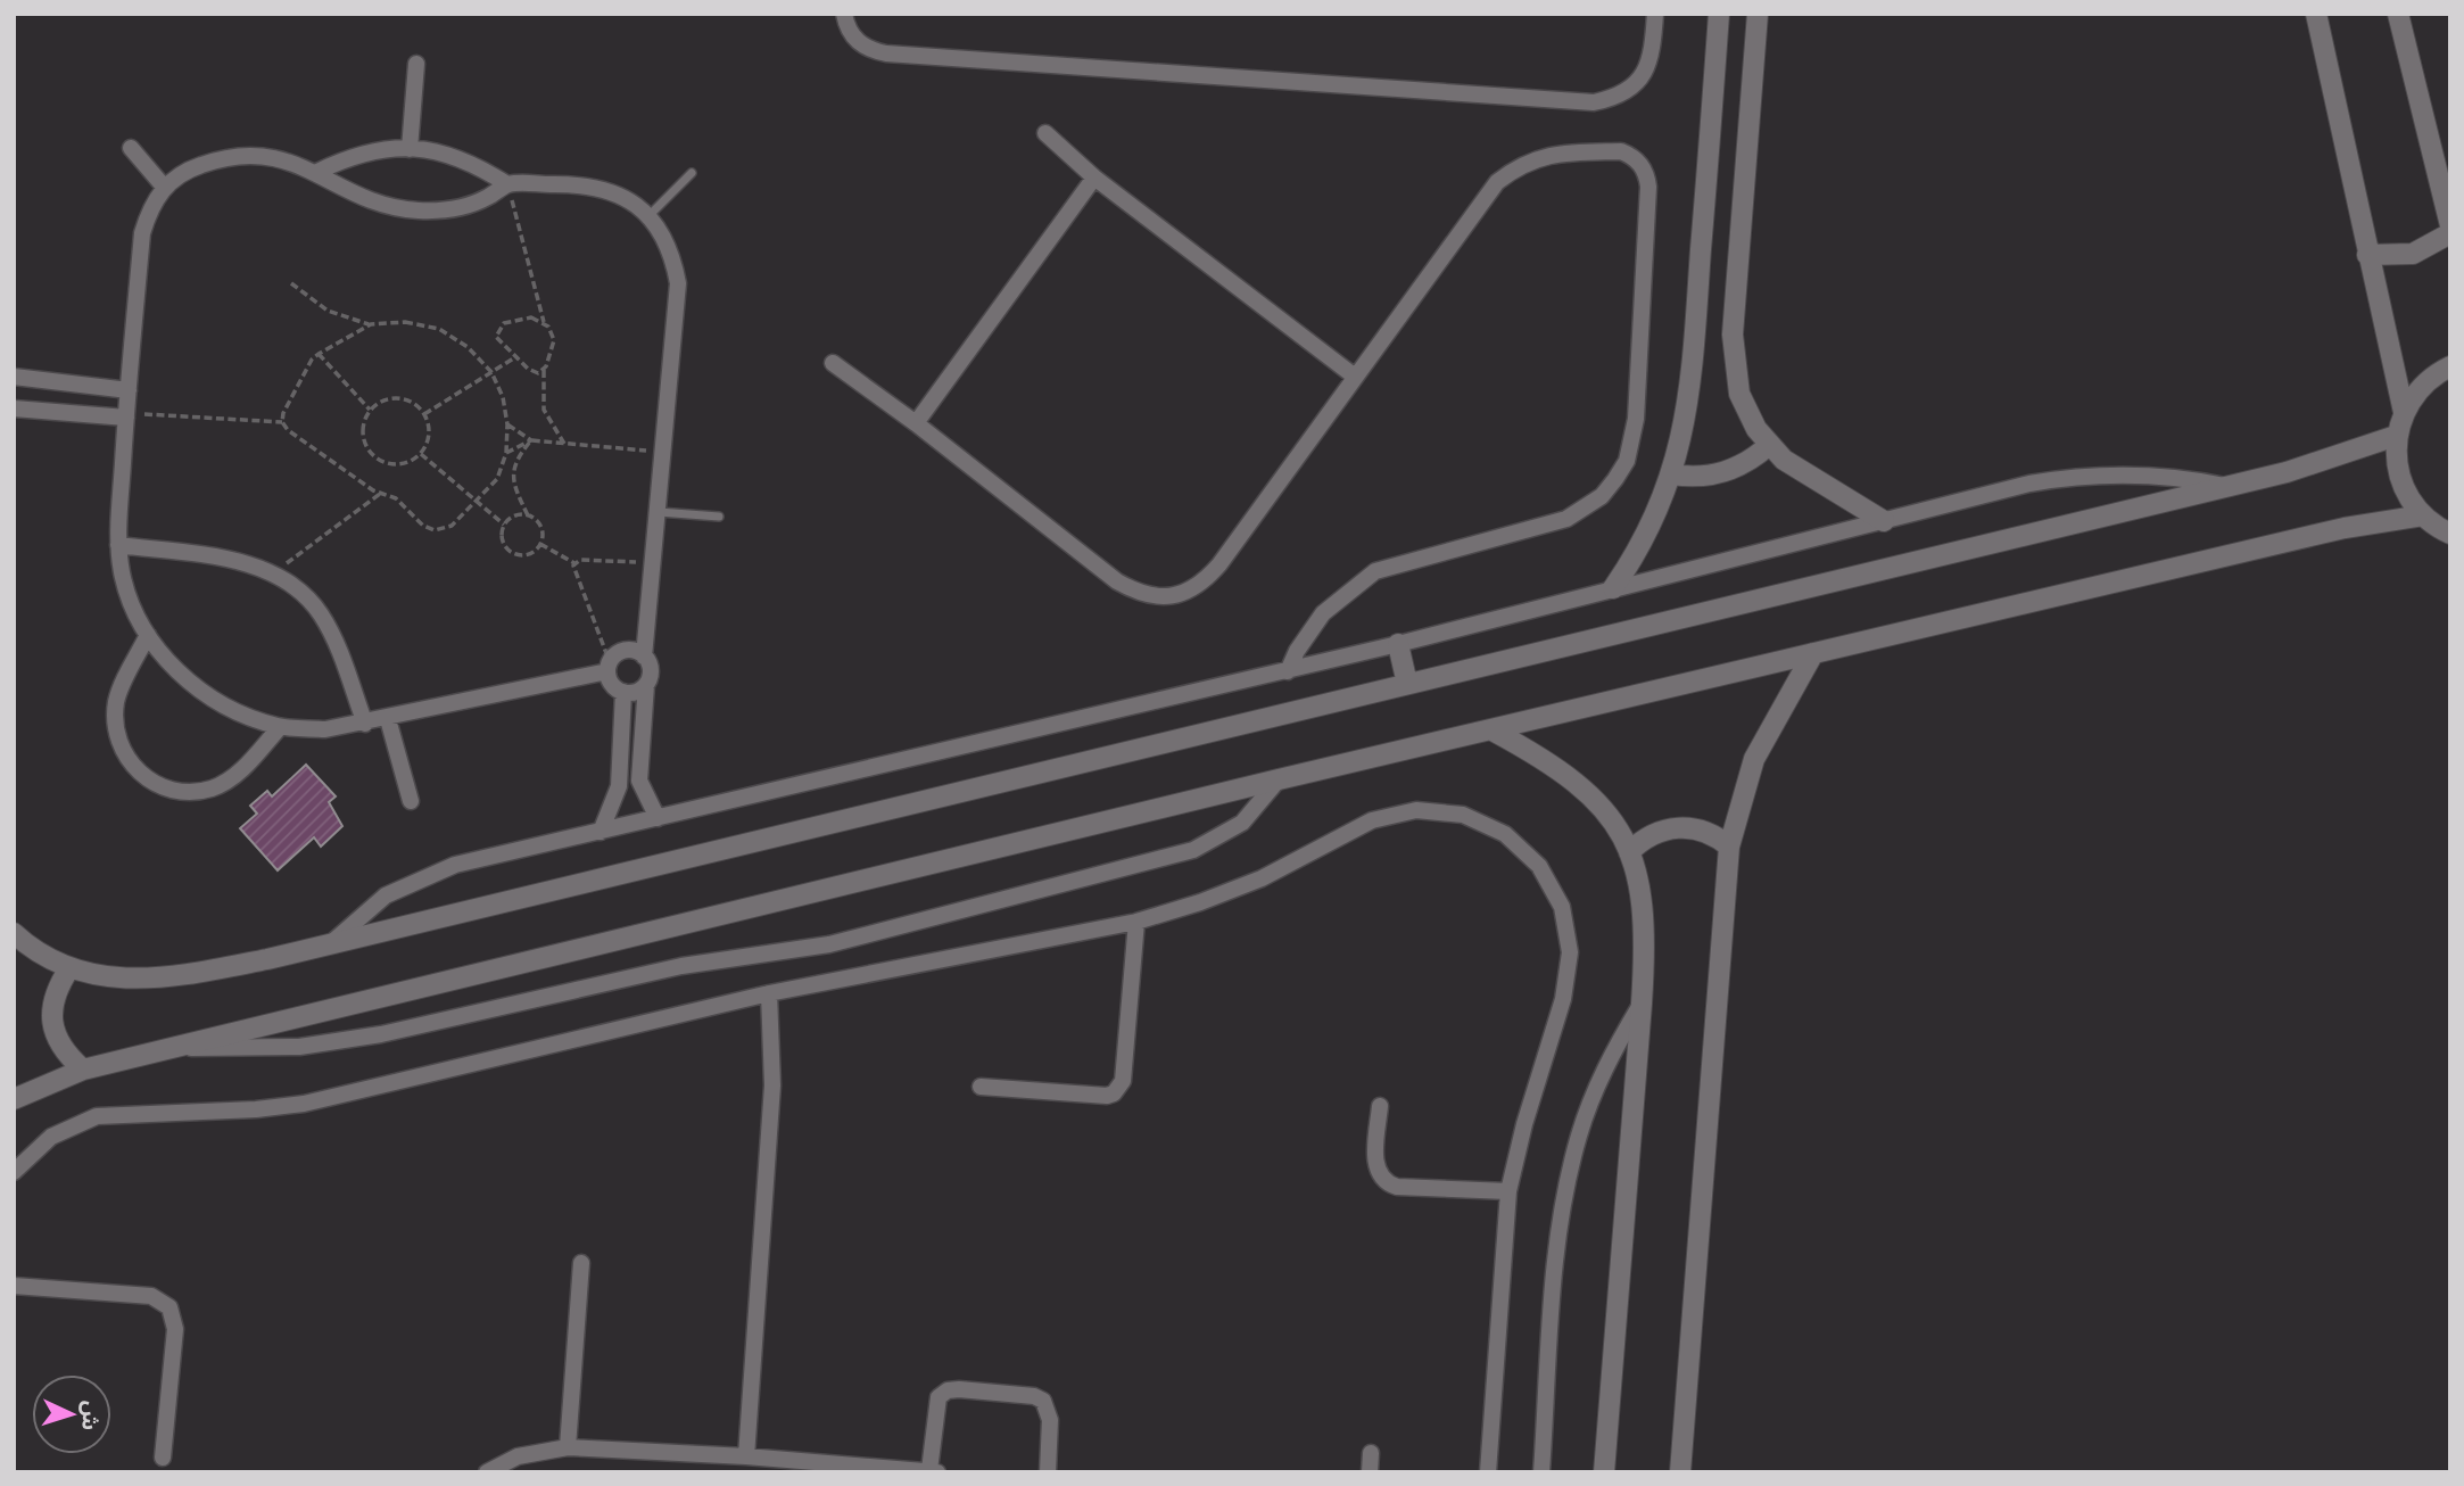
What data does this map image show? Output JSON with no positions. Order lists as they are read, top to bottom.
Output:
{
  "north": "right"
}
